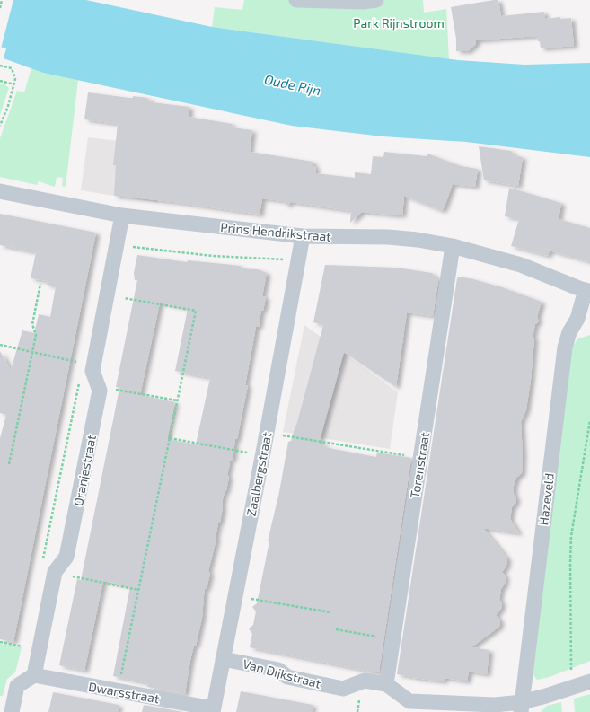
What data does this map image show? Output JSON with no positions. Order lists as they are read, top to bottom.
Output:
{
  "streets": {
    "street": [
      "Prins Hendrikstraat",
      "Torenstraat",
      "Oranjestraat",
      "Zaalbergstraat",
      "Hazeveld",
      "Van Dijkstraat",
      "Dwarsstraat"
    ]
  },
  "crossings": [
    ["Prins Hendrikstraat", "Torenstraat"],
    ["Prins Hendrikstraat", "Oranjestraat"],
    ["Prins Hendrikstraat", "Zaalbergstraat"],
    ["Prins Hendrikstraat", "Hazeveld"],
    ["Torenstraat", "Van Dijkstraat"],
    ["Oranjestraat", "Dwarsstraat"],
    ["Zaalbergstraat", "Van Dijkstraat"],
    ["Zaalbergstraat", "Dwarsstraat"],
    ["Hazeveld", "Van Dijkstraat"]
  ],
  "water": ["Oude Rijn"],
  "parks": ["Park Rijnstroom"]
}
